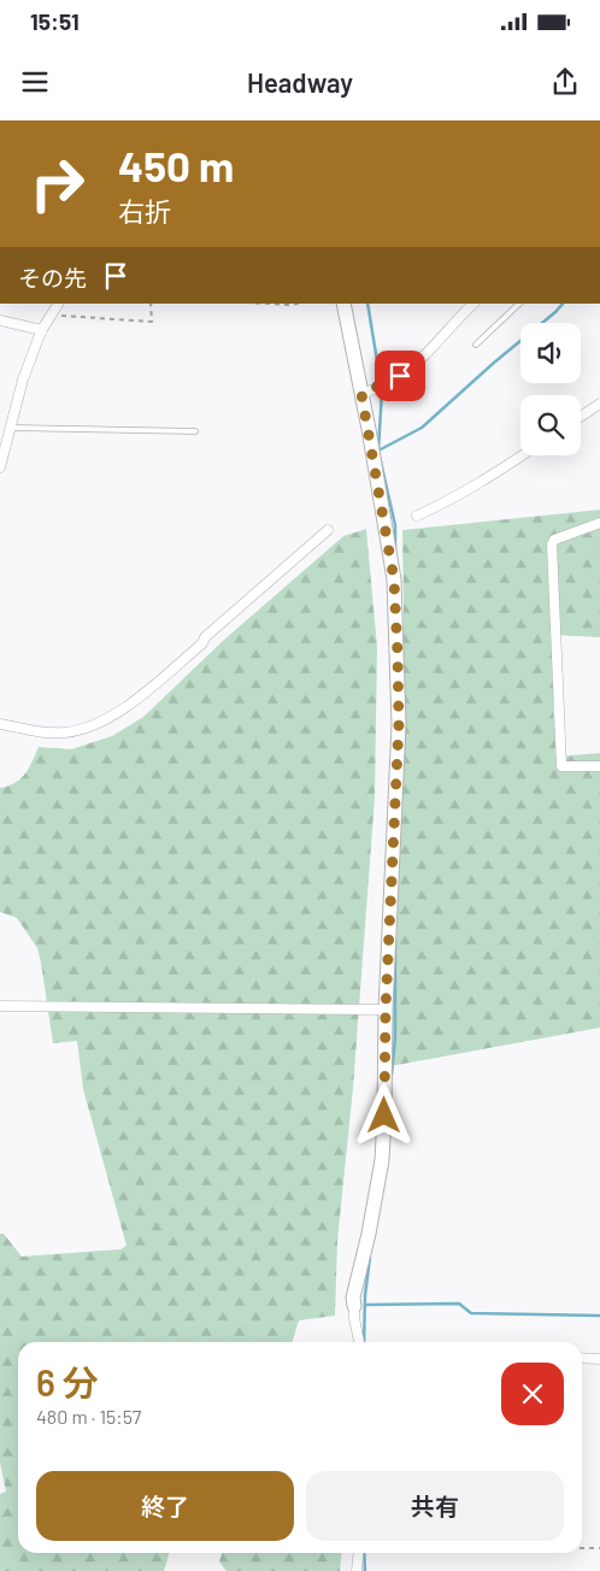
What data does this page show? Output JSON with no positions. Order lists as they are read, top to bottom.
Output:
{
  "page": {
    "status": "15:51",
    "header": "Headway",
    "turn": ["450 m", "右折"],
    "then": "その先",
    "heading": ["6 分", "480 m · 15:57"],
    "buttons": ["終了", "共有"]
  }
}
